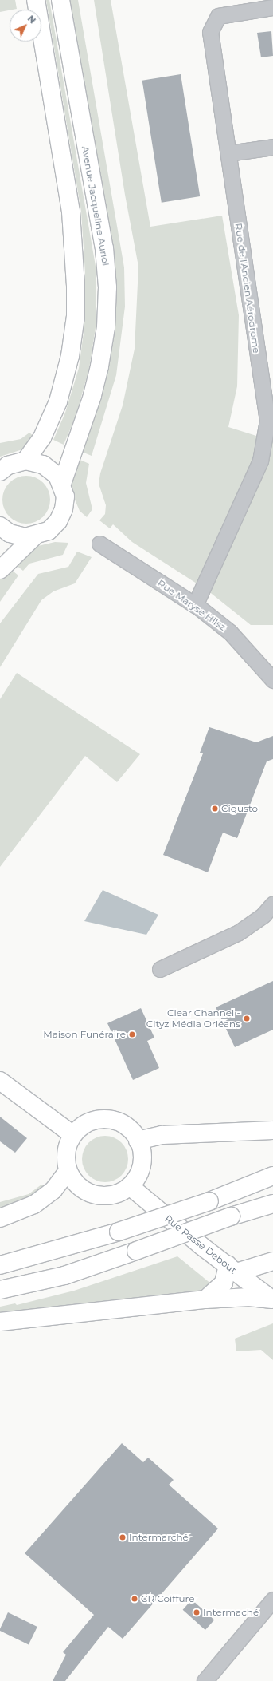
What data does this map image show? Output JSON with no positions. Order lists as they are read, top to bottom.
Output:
{
  "streets": {
    "main road": ["Avenue Jacqueline Auriol", "Rue Passe Debout"],
    "street": ["Rue de l'Ancien Aérodrome", "Rue Maryse Hilsz"]
  },
  "crossings": [
    ["Rue de l'Ancien Aérodrome", "Rue Maryse Hilsz"]
  ],
  "places": [
    "Cigusto",
    "Clear Channel - Cityz Média Orléans",
    "Maison Funéraire",
    "Intermarché",
    "CR Coiffure",
    "Intermaché"
  ],
  "north": "top right"
}
